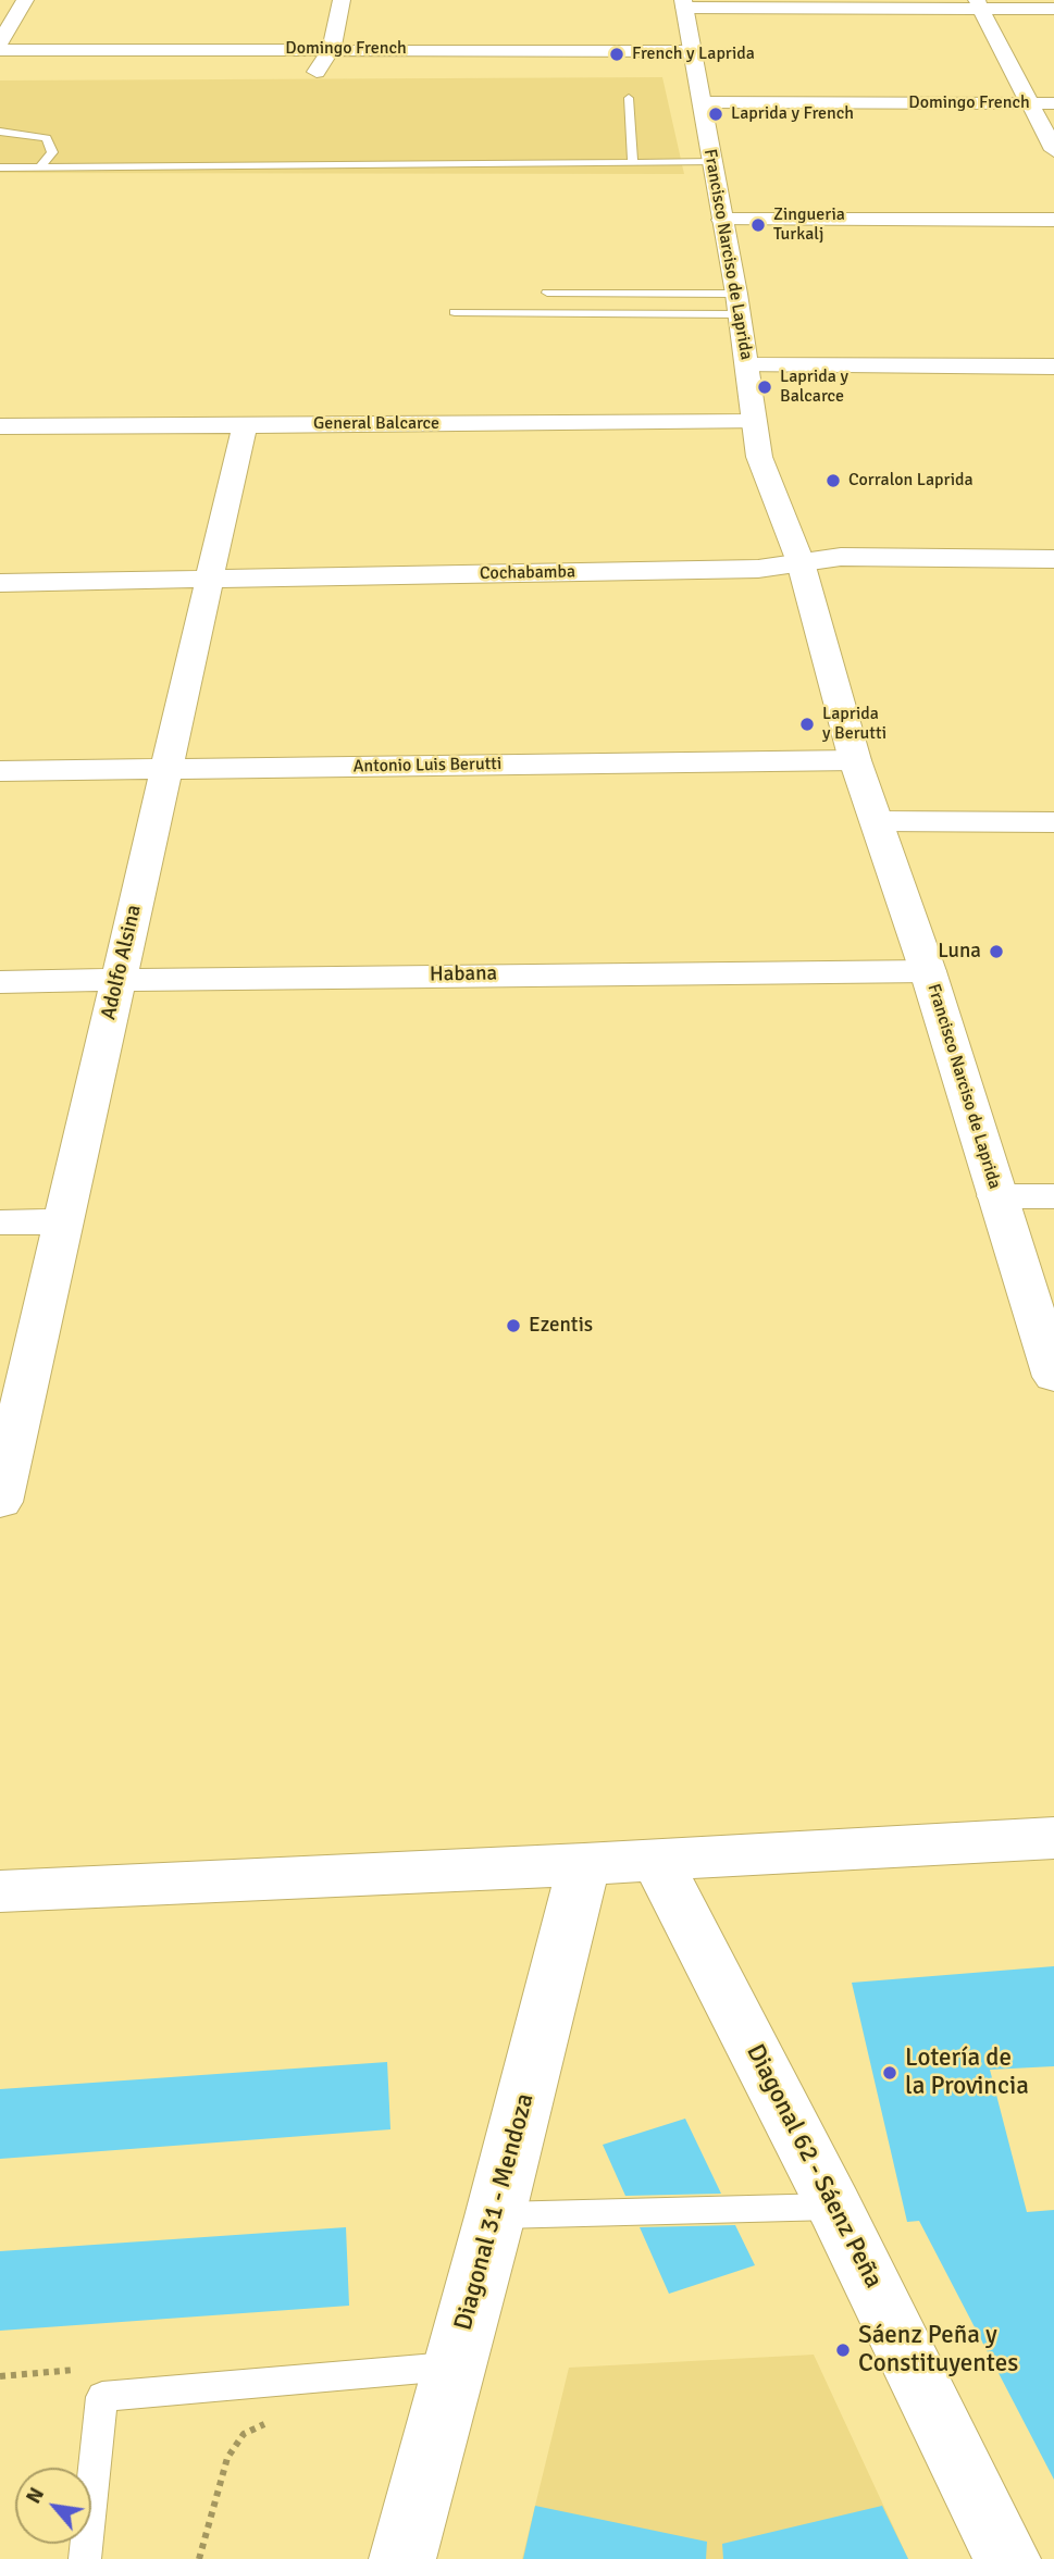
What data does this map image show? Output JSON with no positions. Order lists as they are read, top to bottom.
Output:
{
  "streets": {
    "street": [
      "Domingo French",
      "Francisco Narciso de Laprida",
      "General Balcarce",
      "Cochabamba",
      "Antonio Luis Berutti",
      "Adolfo Alsina",
      "Habana",
      "Diagonal 62 - Sáenz Peña",
      "Diagonal 31 - Mendoza"
    ]
  },
  "crossings": [
    ["Domingo French", "Francisco Narciso de Laprida"],
    ["Francisco Narciso de Laprida", "General Balcarce"],
    ["Francisco Narciso de Laprida", "Cochabamba"],
    ["Francisco Narciso de Laprida", "Antonio Luis Berutti"],
    ["Francisco Narciso de Laprida", "Habana"],
    ["General Balcarce", "Adolfo Alsina"],
    ["Cochabamba", "Adolfo Alsina"],
    ["Antonio Luis Berutti", "Adolfo Alsina"],
    ["Adolfo Alsina", "Habana"]
  ],
  "places": [
    "French y Laprida",
    "Laprida y French",
    "Zingueria Turkalj",
    "Laprida y Balcarce",
    "Corralon Laprida",
    "Laprida y Berutti",
    "Luna",
    "Ezentis",
    "Lotería de la Provincia",
    "Sáenz Peña y Constituyentes"
  ],
  "north": "top left"
}
